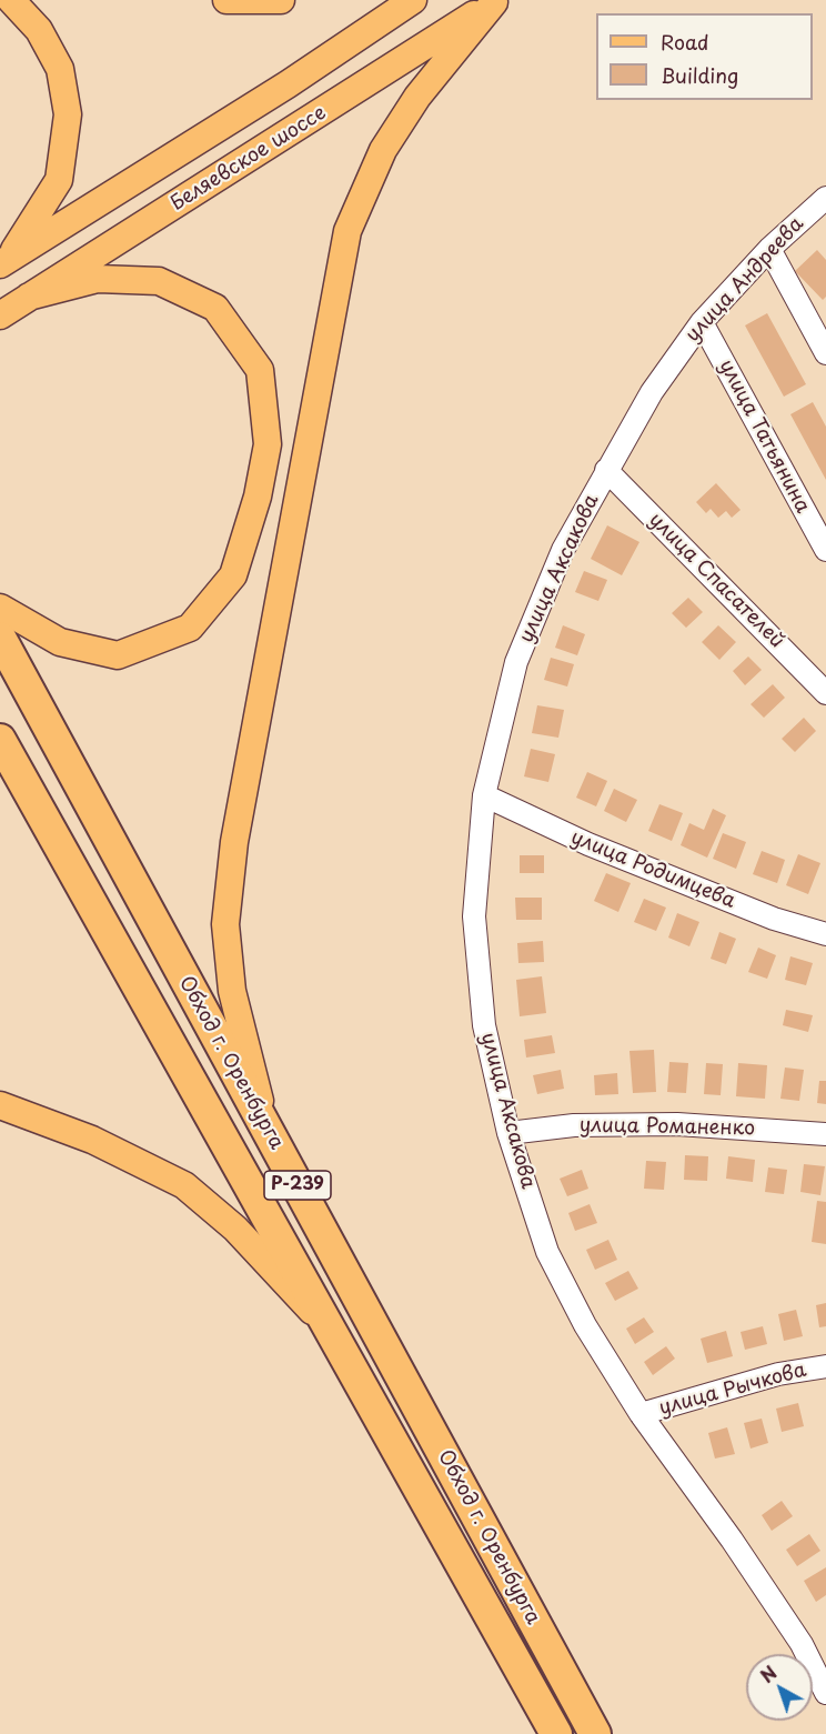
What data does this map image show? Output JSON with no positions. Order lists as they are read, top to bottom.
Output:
{
  "streets": {
    "highway": ["Обход г. Оренбурга", "Р-239"],
    "main road": ["Беляевское шоссе"],
    "street": [
      "улица Андреева",
      "улица Татьянина",
      "улица Аксакова",
      "улица Спасателей",
      "улица Родимцева",
      "улица Романенко",
      "улица Рычкова"
    ]
  },
  "crossings": [
    ["улица Андреева", "улица Татьянина"],
    ["улица Андреева", "улица Аксакова"],
    ["улица Андреева", "улица Спасателей"],
    ["улица Аксакова", "улица Спасателей"],
    ["улица Аксакова", "улица Родимцева"],
    ["улица Аксакова", "улица Романенко"],
    ["улица Аксакова", "улица Рычкова"]
  ],
  "legend": ["Road", "Building"],
  "north": "top left"
}
